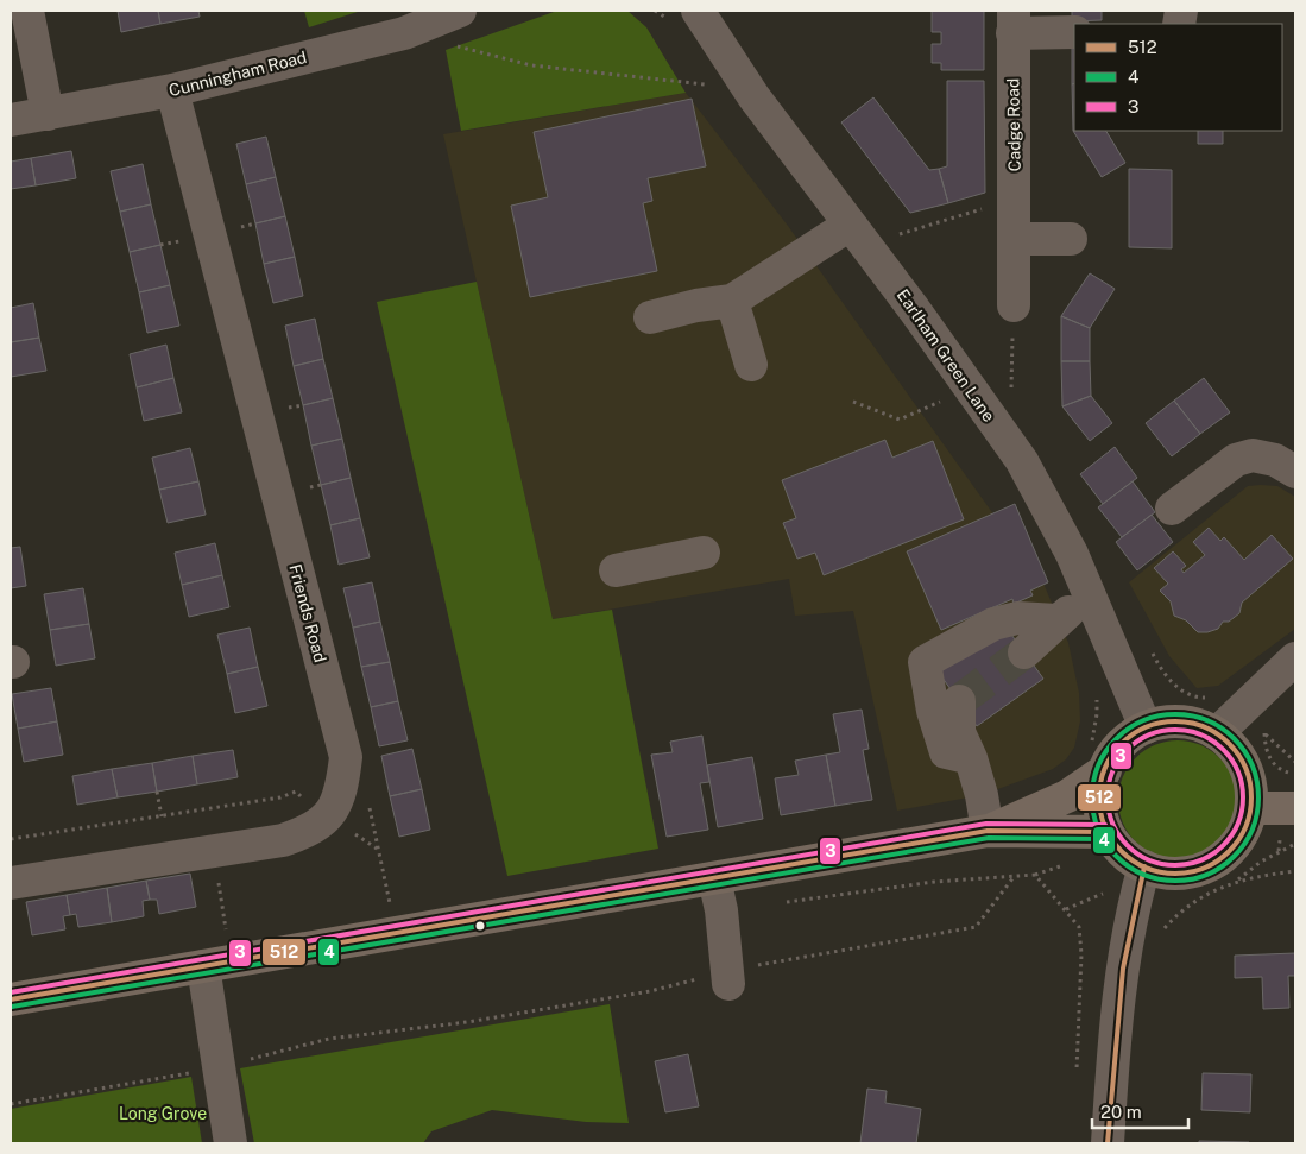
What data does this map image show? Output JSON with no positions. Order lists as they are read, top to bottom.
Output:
{
  "streets": {
    "street": [
      "Cunningham Road",
      "Cadge Road",
      "Earlham Green Lane",
      "Friends Road"
    ]
  },
  "crossings": [
    ["Cunningham Road", "Friends Road"]
  ],
  "parks": ["Long Grove"],
  "lines": ["transit line 4", "transit line 512", "transit line 3"],
  "legend": ["512", "4", "3"],
  "scale_bar": "20 m"
}
